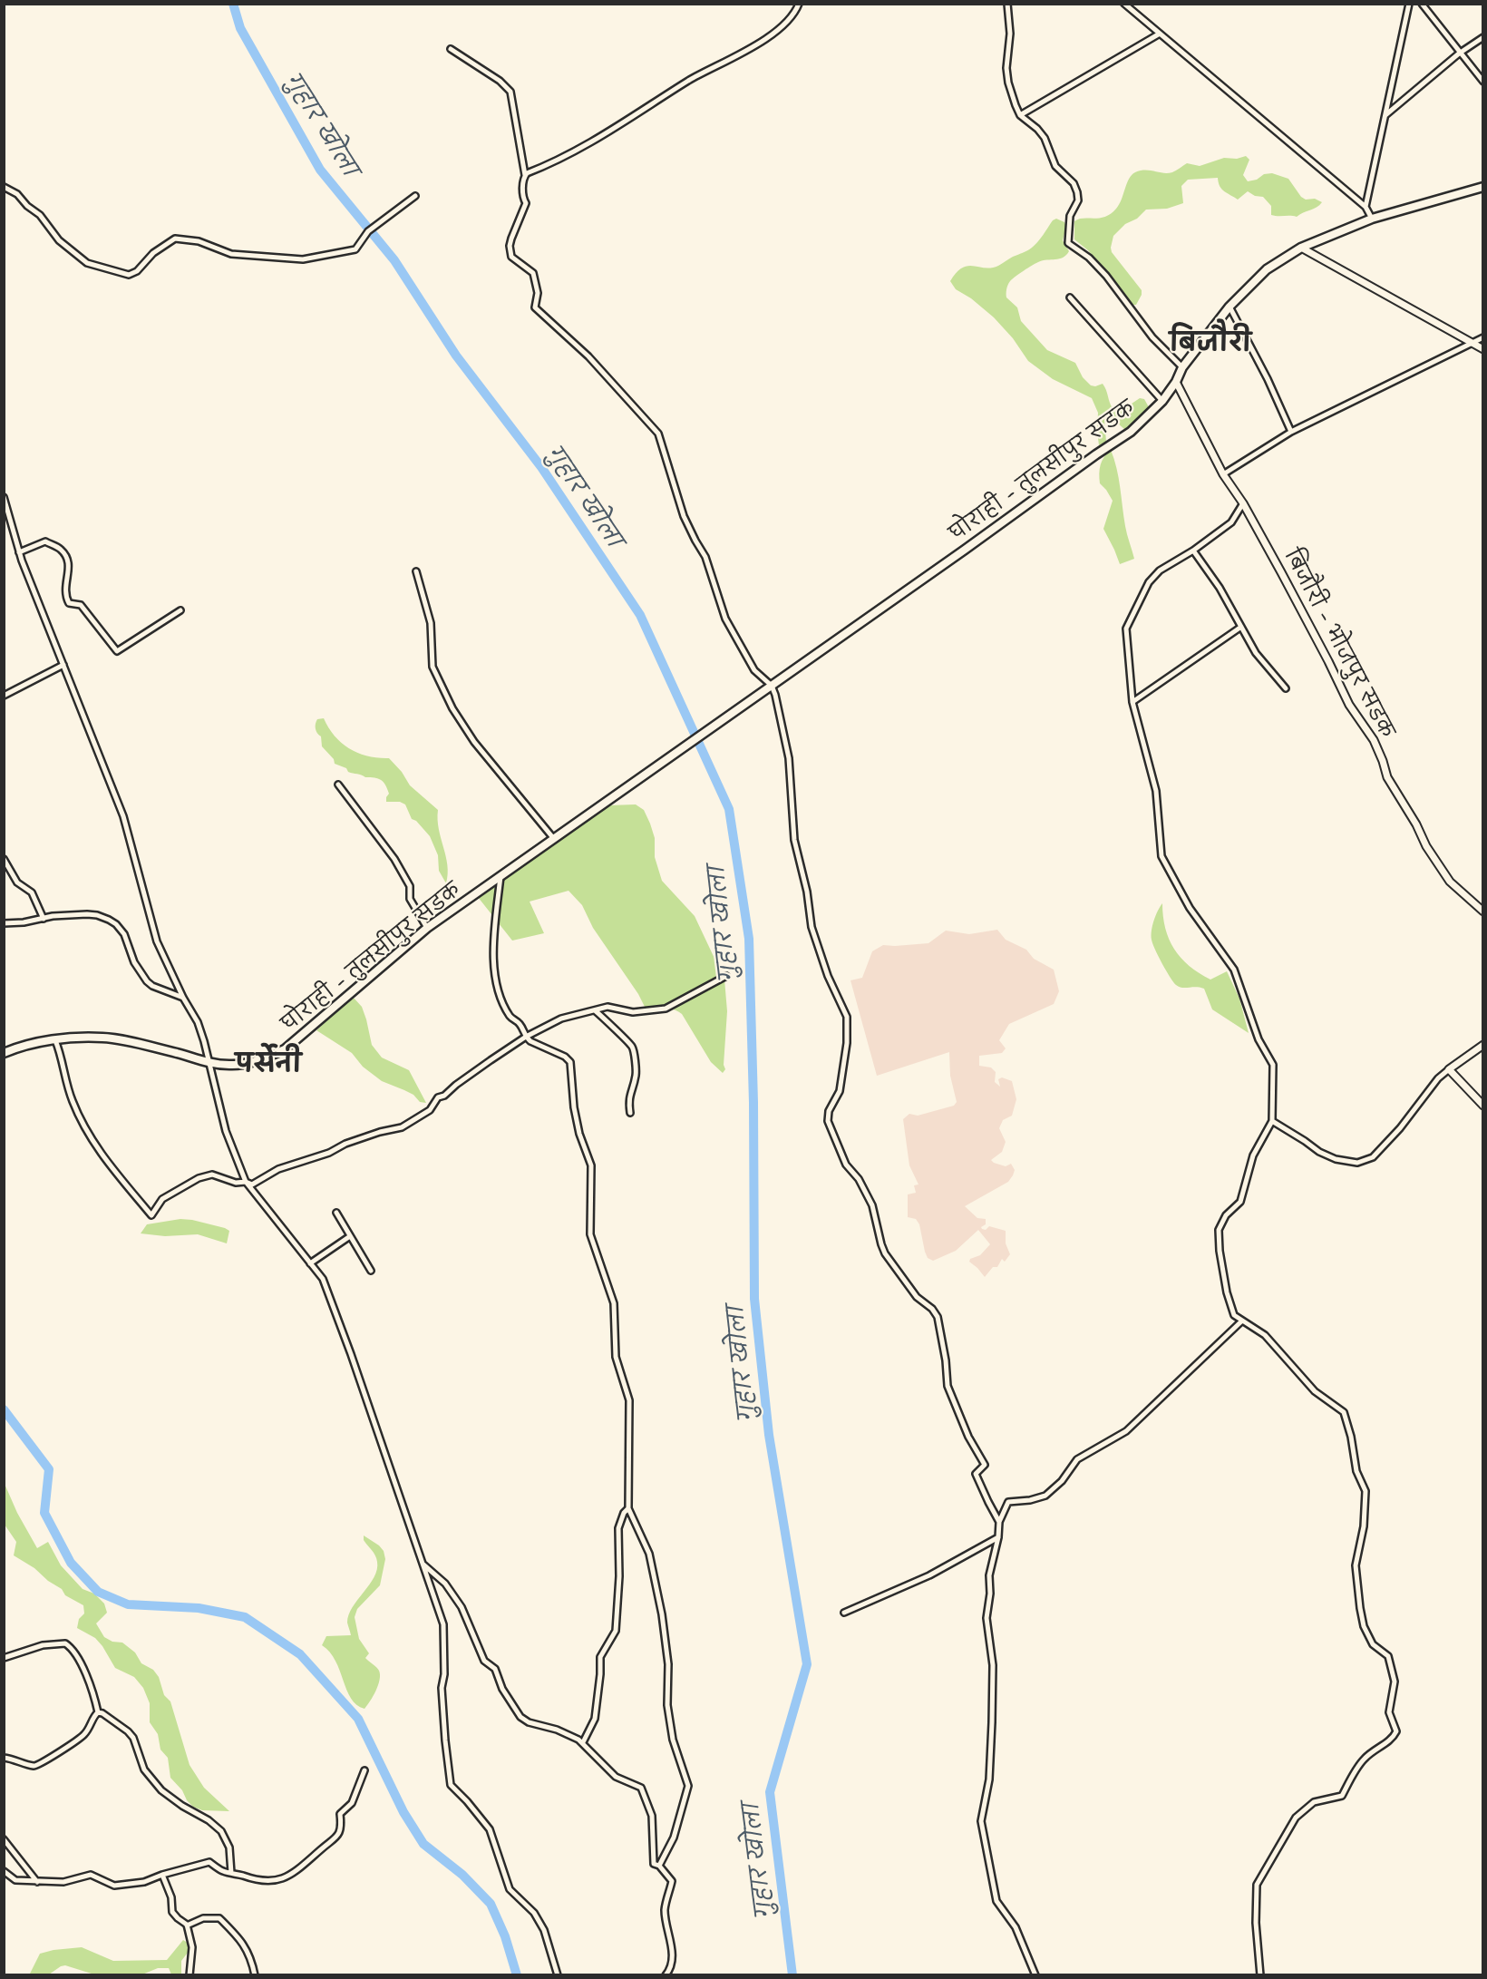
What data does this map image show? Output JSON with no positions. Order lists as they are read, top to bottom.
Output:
{
  "streets": {
    "main road": ["घोराही - तुलसीपुर सडक"],
    "street": ["बिजौरी - भोजपुर सडक"]
  },
  "crossings": [
    ["घोराही - तुलसीपुर सडक", "बिजौरी - भोजपुर सडक"]
  ],
  "districts": ["बिजौरी", "पर्सेनी"],
  "water": ["गुहार खोला"]
}
